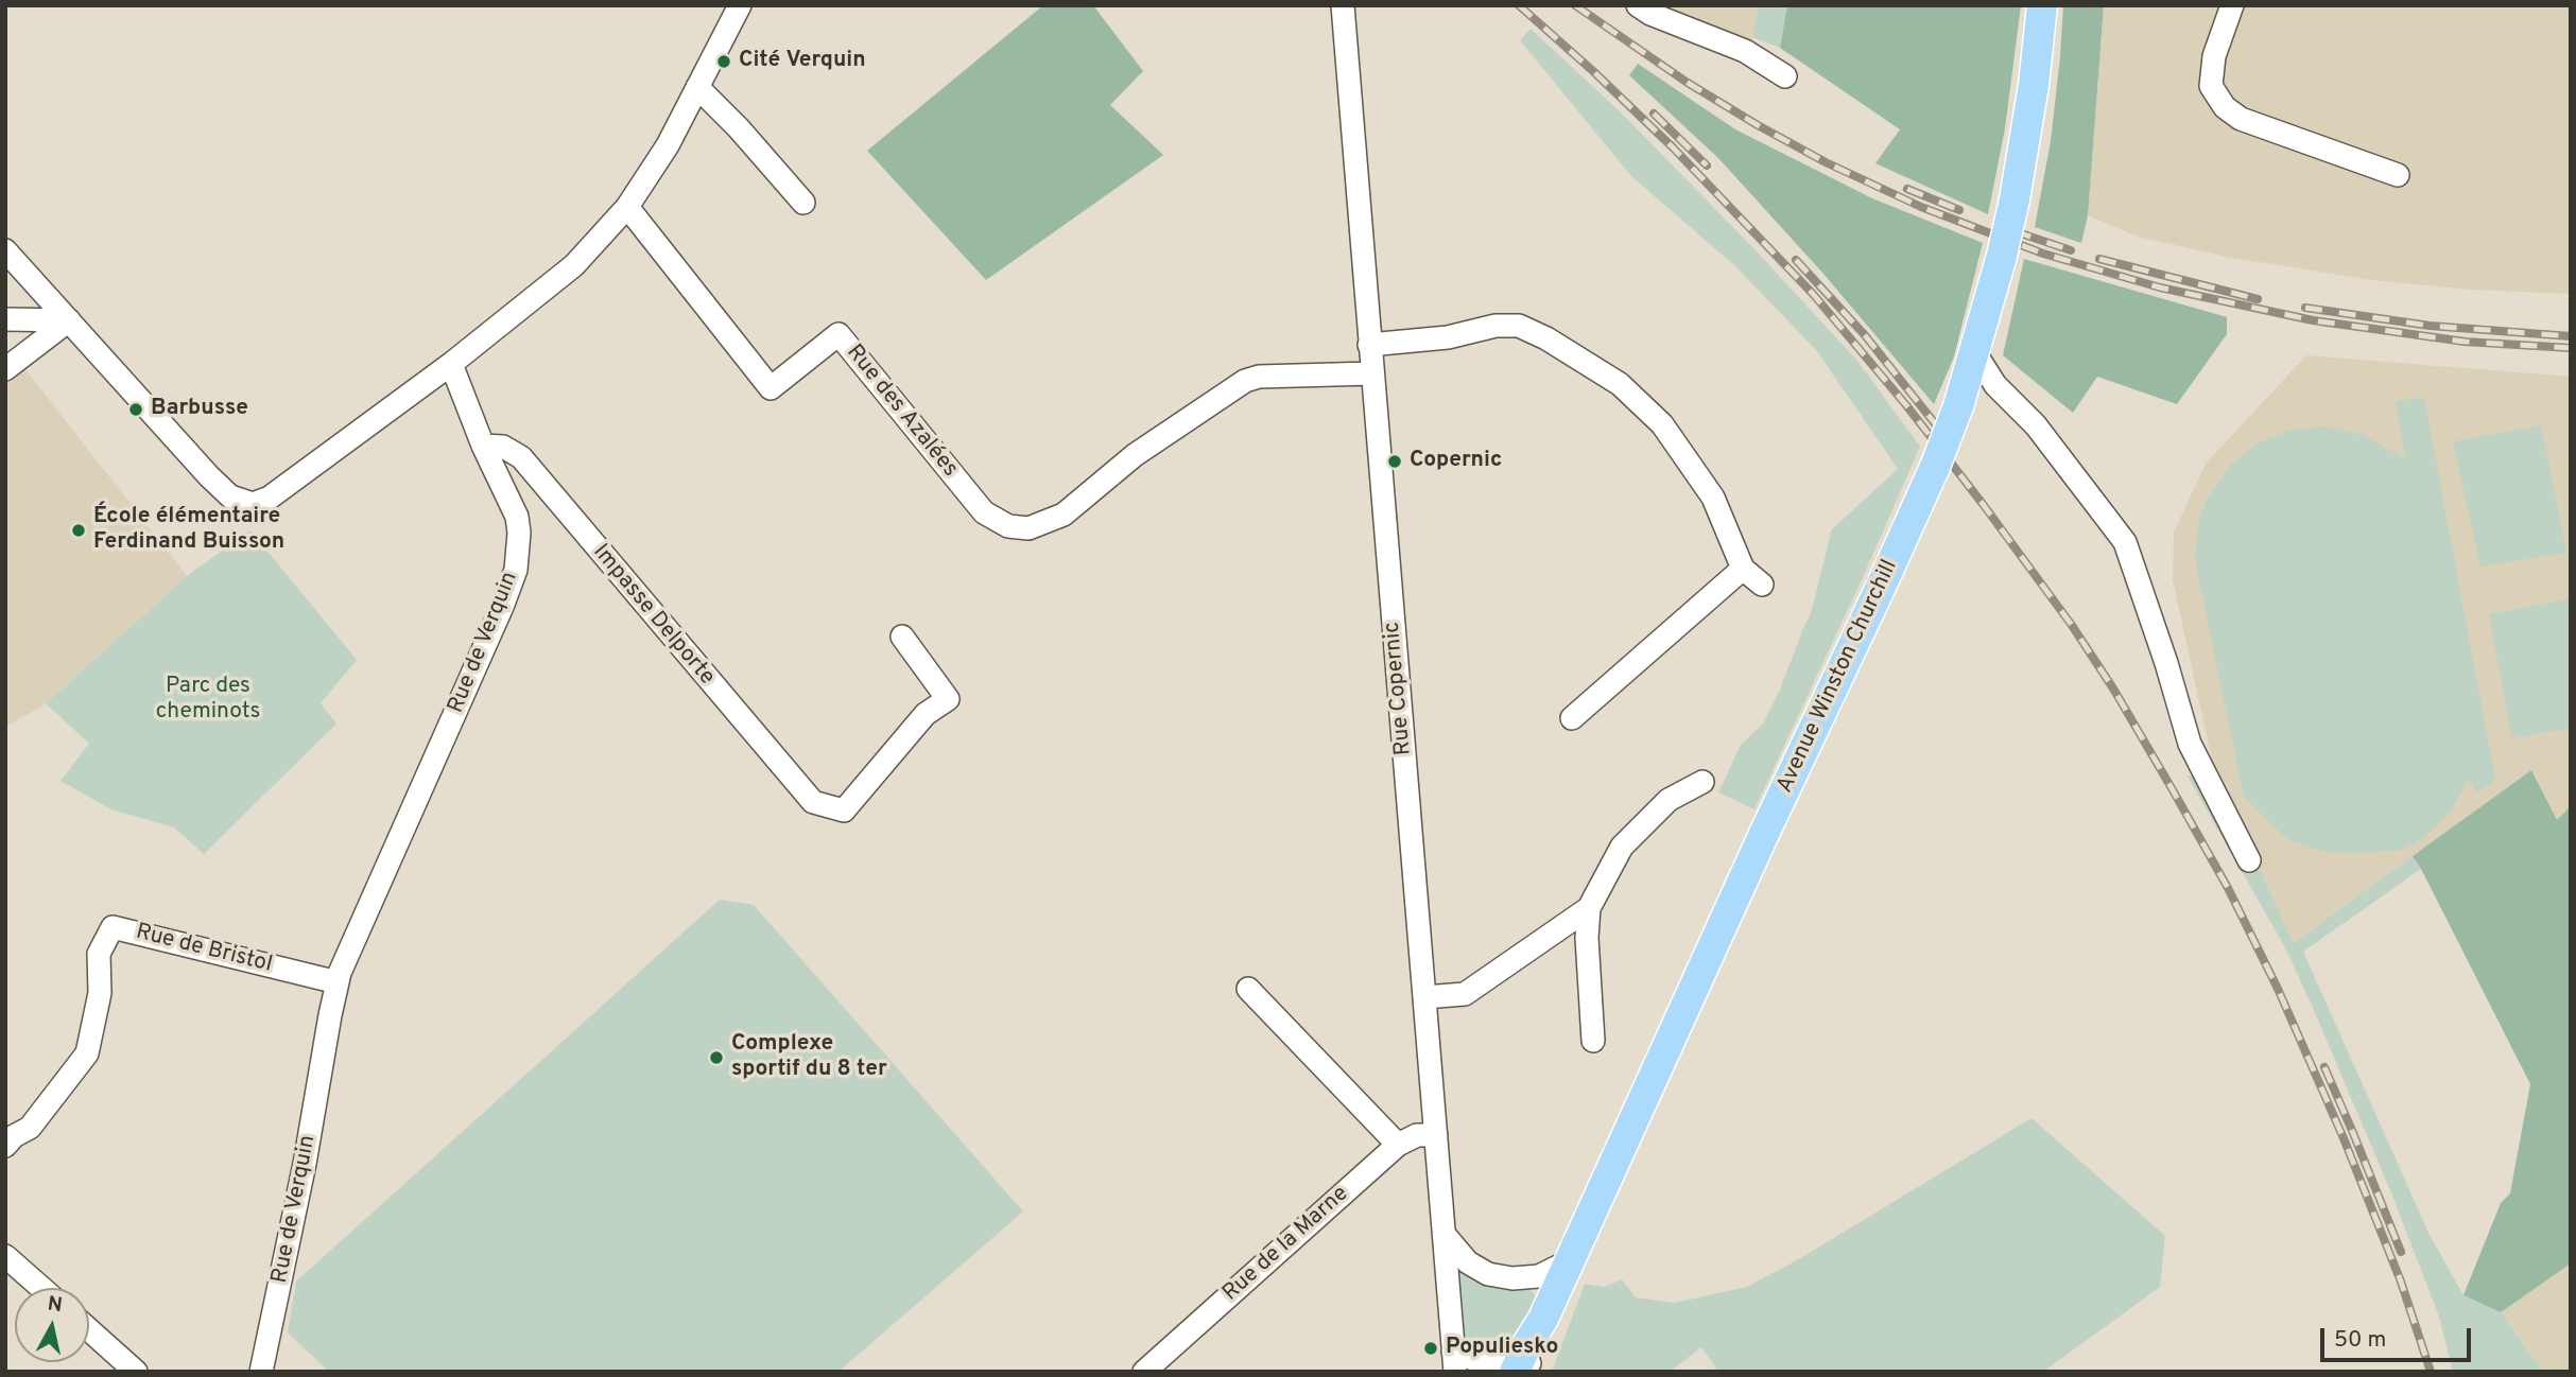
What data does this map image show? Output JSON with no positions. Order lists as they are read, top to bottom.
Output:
{
  "streets": {
    "main road": ["Avenue Winston Churchill"],
    "street": [
      "Rue des Azalées",
      "Impasse Delporte",
      "Rue de Verquin",
      "Rue Copernic",
      "Rue de Bristol",
      "Rue de la Marne"
    ]
  },
  "crossings": [
    ["Rue des Azalées", "Rue Copernic"],
    ["Impasse Delporte", "Rue de Verquin"],
    ["Rue de Verquin", "Rue de Bristol"],
    ["Rue Copernic", "Rue de la Marne"]
  ],
  "parks": ["Parc des cheminots"],
  "places": [
    "Cité Verquin",
    "Barbusse",
    "Copernic",
    "École élémentaire Ferdinand Buisson",
    "Complexe sportif du 8 ter",
    "Populiesko"
  ],
  "scale_bar": "50 m",
  "north": "top"
}
